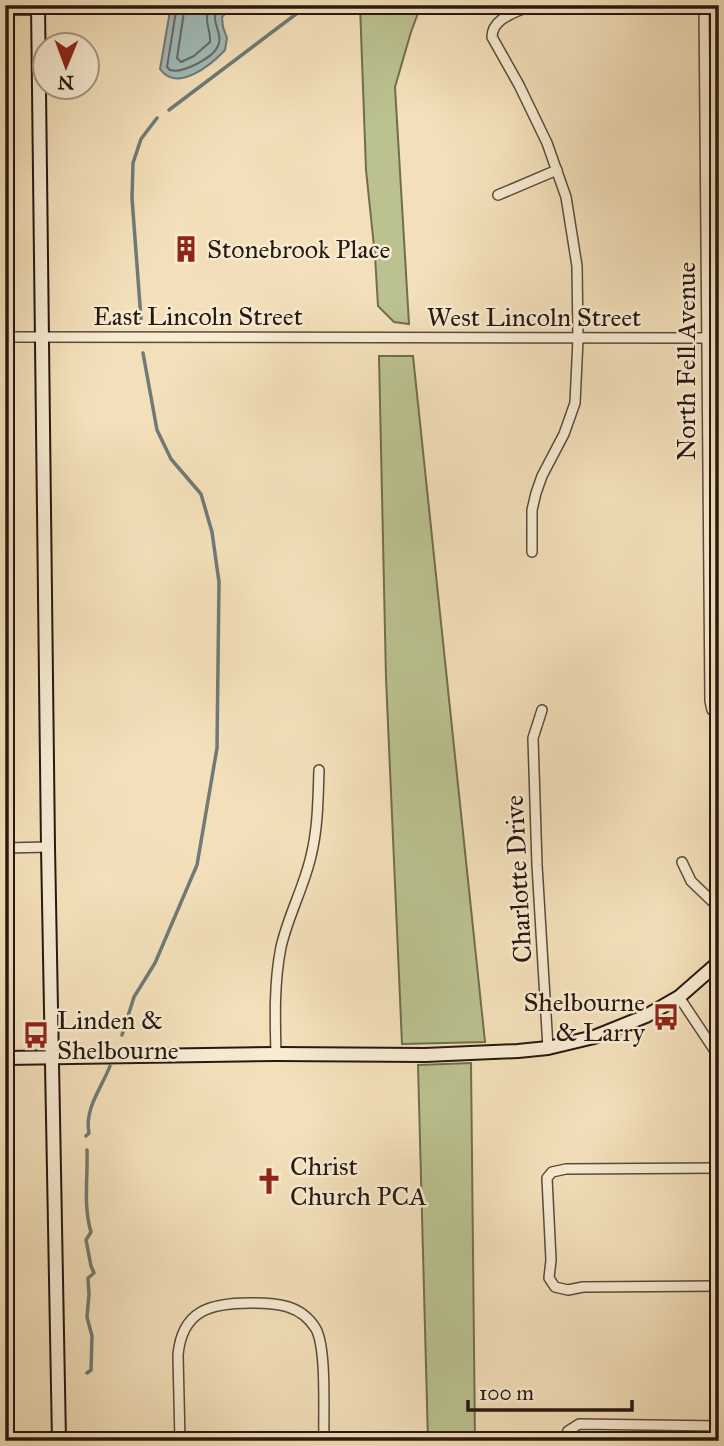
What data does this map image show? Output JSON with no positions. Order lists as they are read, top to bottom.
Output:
{
  "streets": {
    "street": [
      "East Lincoln Street",
      "West Lincoln Street",
      "North Fell Avenue",
      "Charlotte Drive"
    ]
  },
  "crossings": [
    ["East Lincoln Street", "West Lincoln Street"],
    ["West Lincoln Street", "North Fell Avenue"]
  ],
  "places": {
    "building": ["Stonebrook Place"],
    "bus stop": ["Shelbourne & Larry", "Linden & Shelbourne"],
    "church": ["Christ Church PCA"]
  },
  "scale_bar": "100 m",
  "north": "bottom"
}
